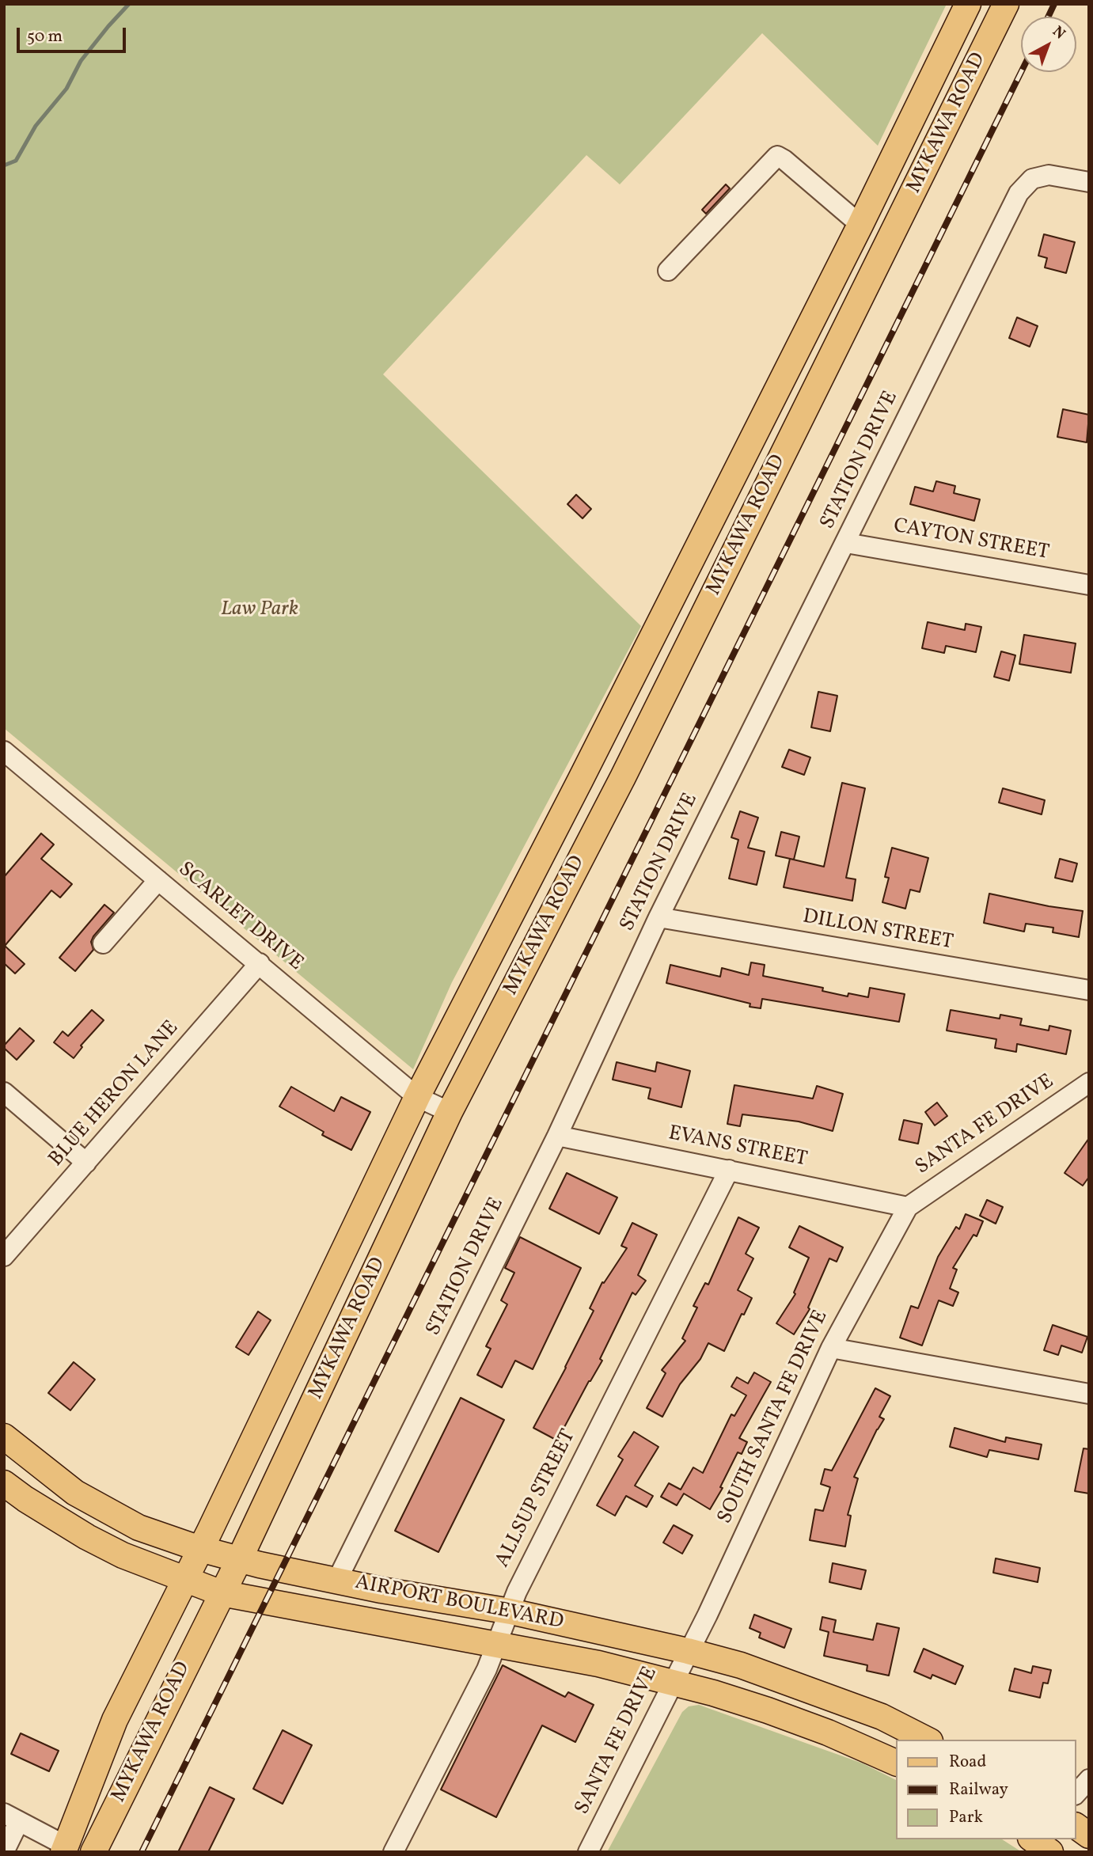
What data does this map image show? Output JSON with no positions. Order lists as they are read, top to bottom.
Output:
{
  "streets": {
    "main road": ["MYKAWA ROAD", "AIRPORT BOULEVARD"],
    "street": [
      "STATION DRIVE",
      "CAYTON STREET",
      "SCARLET DRIVE",
      "DILLON STREET",
      "BLUE HERON LANE",
      "SANTA FE DRIVE",
      "EVANS STREET",
      "SOUTH SANTA FE DRIVE",
      "ALLSUP STREET"
    ]
  },
  "crossings": [
    ["MYKAWA ROAD", "SCARLET DRIVE"],
    ["MYKAWA ROAD", "AIRPORT BOULEVARD"],
    ["STATION DRIVE", "CAYTON STREET"],
    ["STATION DRIVE", "DILLON STREET"],
    ["STATION DRIVE", "EVANS STREET"],
    ["STATION DRIVE", "AIRPORT BOULEVARD"],
    ["SCARLET DRIVE", "BLUE HERON LANE"],
    ["SANTA FE DRIVE", "EVANS STREET"],
    ["SANTA FE DRIVE", "SOUTH SANTA FE DRIVE"],
    ["SANTA FE DRIVE", "AIRPORT BOULEVARD"],
    ["EVANS STREET", "SOUTH SANTA FE DRIVE"],
    ["EVANS STREET", "ALLSUP STREET"],
    ["SOUTH SANTA FE DRIVE", "AIRPORT BOULEVARD"],
    ["ALLSUP STREET", "AIRPORT BOULEVARD"]
  ],
  "parks": ["Law Park"],
  "legend": ["Road", "Railway", "Park"],
  "scale_bar": "50 m",
  "north": "top right"
}
